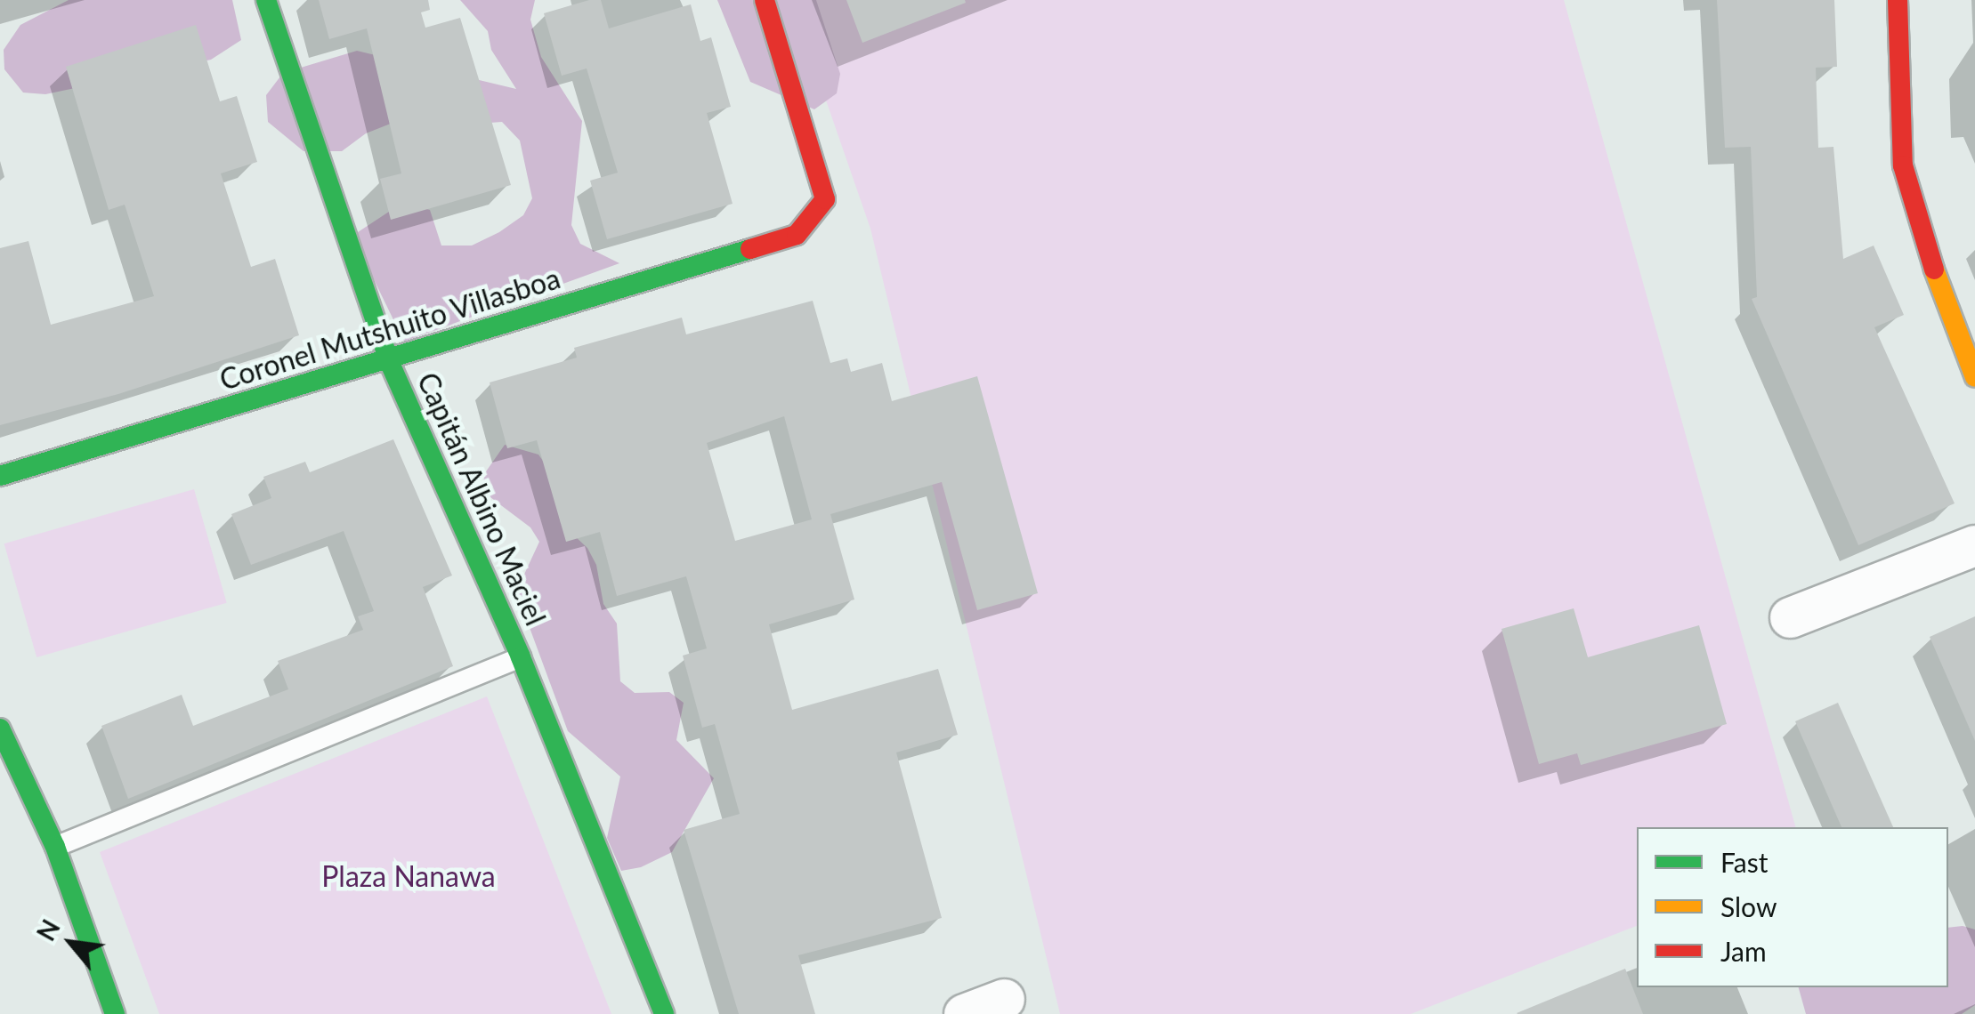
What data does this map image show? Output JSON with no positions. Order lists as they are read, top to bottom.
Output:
{
  "streets": {
    "street": ["Coronel Mutshuito Villasboa", "Capitán Albino Maciel"]
  },
  "crossings": [
    ["Coronel Mutshuito Villasboa", "Capitán Albino Maciel"]
  ],
  "parks": ["Plaza Nanawa"],
  "legend": ["Fast", "Slow", "Jam"],
  "north": "top left"
}
